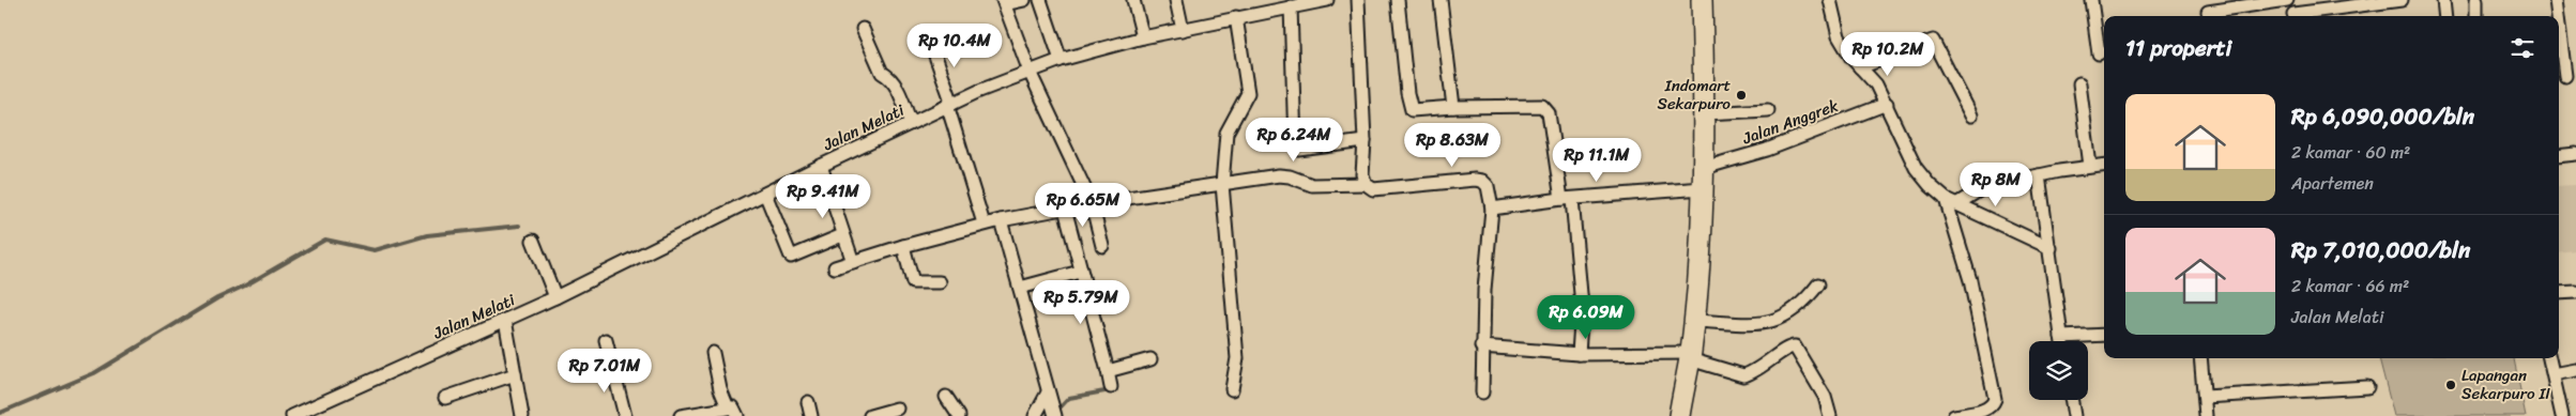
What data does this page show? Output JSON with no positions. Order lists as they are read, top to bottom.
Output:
{
  "streets": {
    "street": ["Jalan Anggrek", "Jalan Melati"]
  },
  "places": ["Indomart Sekarpuro", "Lapangan Sekarpuro II"],
  "page": {
    "heading": "11 properti",
    "price": [
      "Rp 10.4M",
      "Rp 10.2M",
      "Rp 6.24M",
      "Rp 8.63M",
      "Rp 11.1M",
      "Rp 8M",
      "Rp 9.41M",
      "Rp 6.65M",
      "Rp 5.79M",
      "Rp 6.09M",
      "Rp 7.01M"
    ],
    "list": [
      {
        "name": "Rp 6,090,000/bln",
        "note": "2 kamar · 60 m² · Apartemen"
      },
      {
        "name": "Rp 7,010,000/bln",
        "note": "2 kamar · 66 m² · Jalan Melati"
      }
    ]
  }
}
